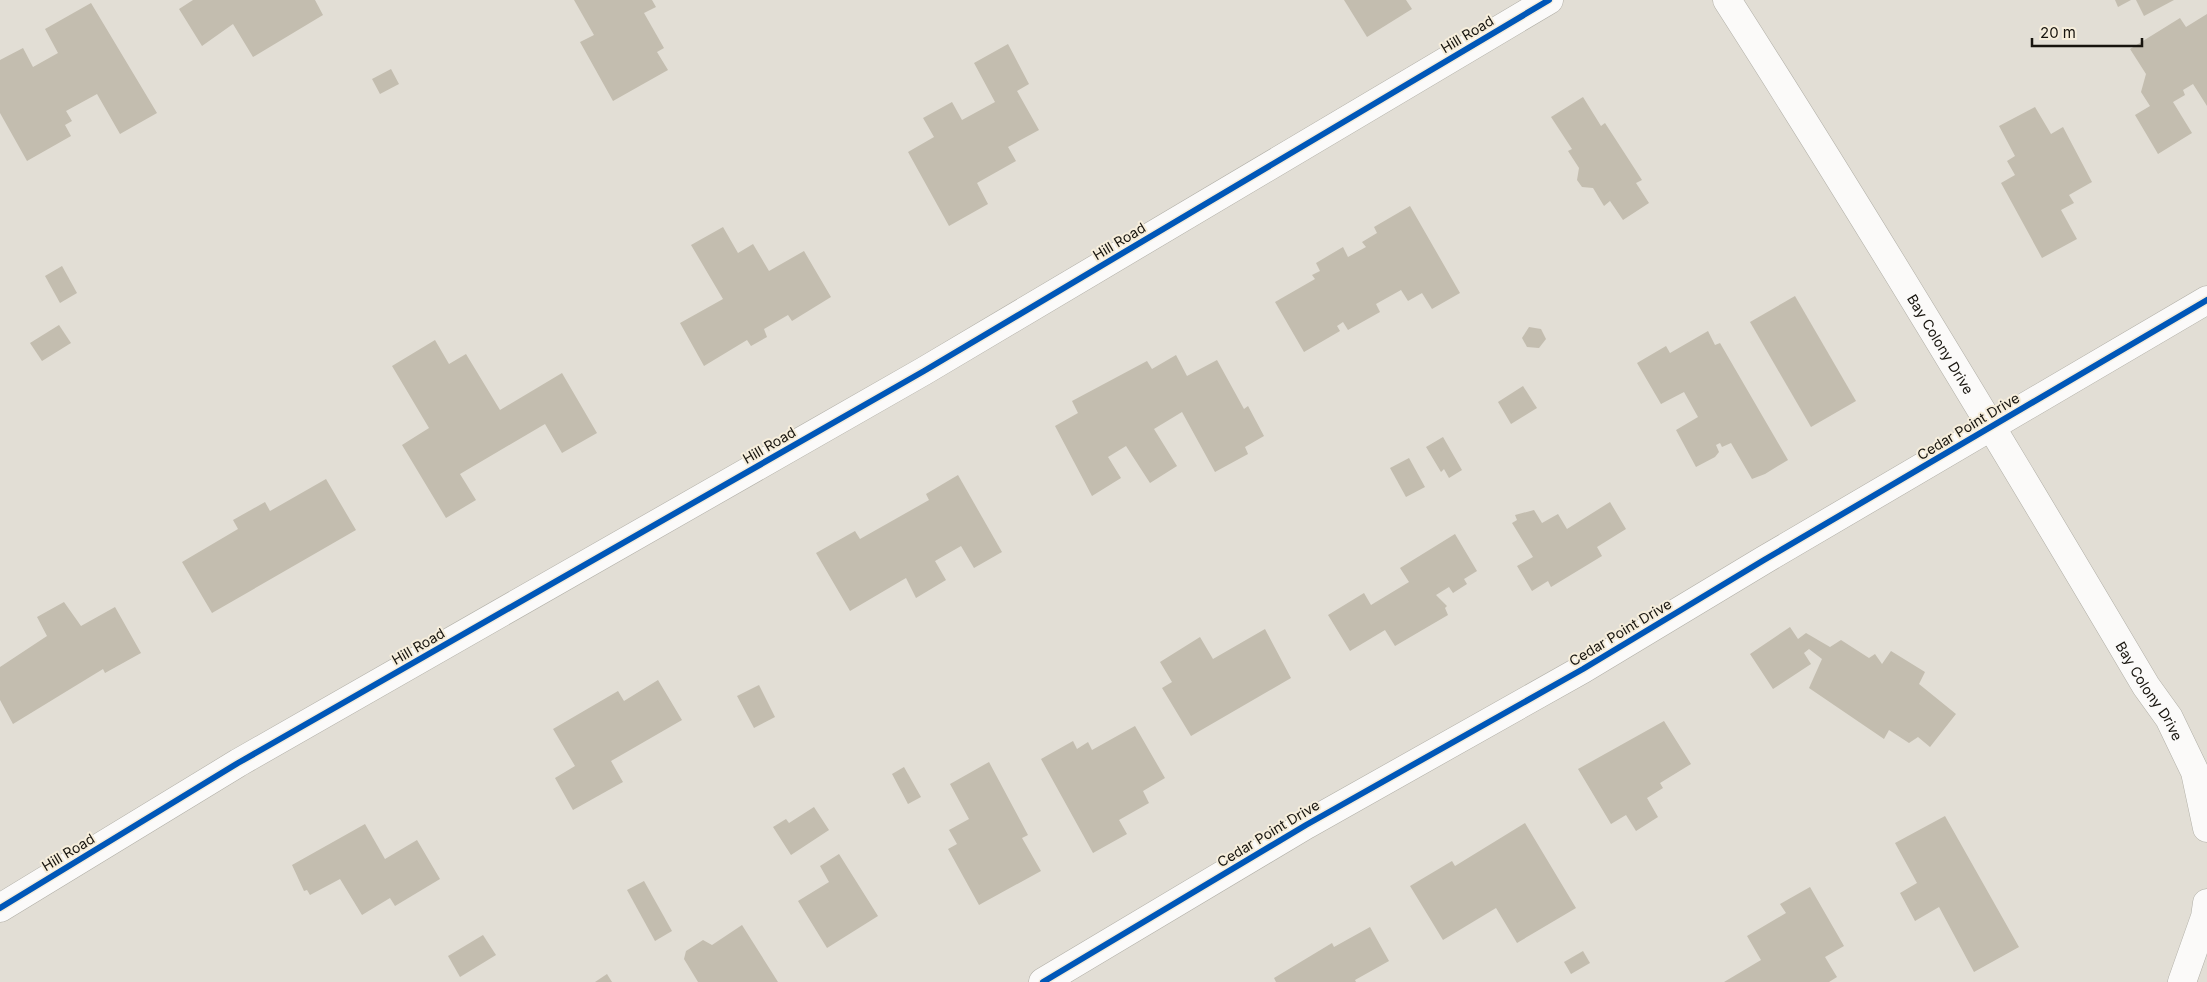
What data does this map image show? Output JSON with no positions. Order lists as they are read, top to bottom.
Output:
{
  "streets": {
    "street": ["Hill Road", "Bay Colony Drive", "Cedar Point Drive"]
  },
  "crossings": [
    ["Bay Colony Drive", "Cedar Point Drive"]
  ],
  "scale_bar": "20 m"
}
